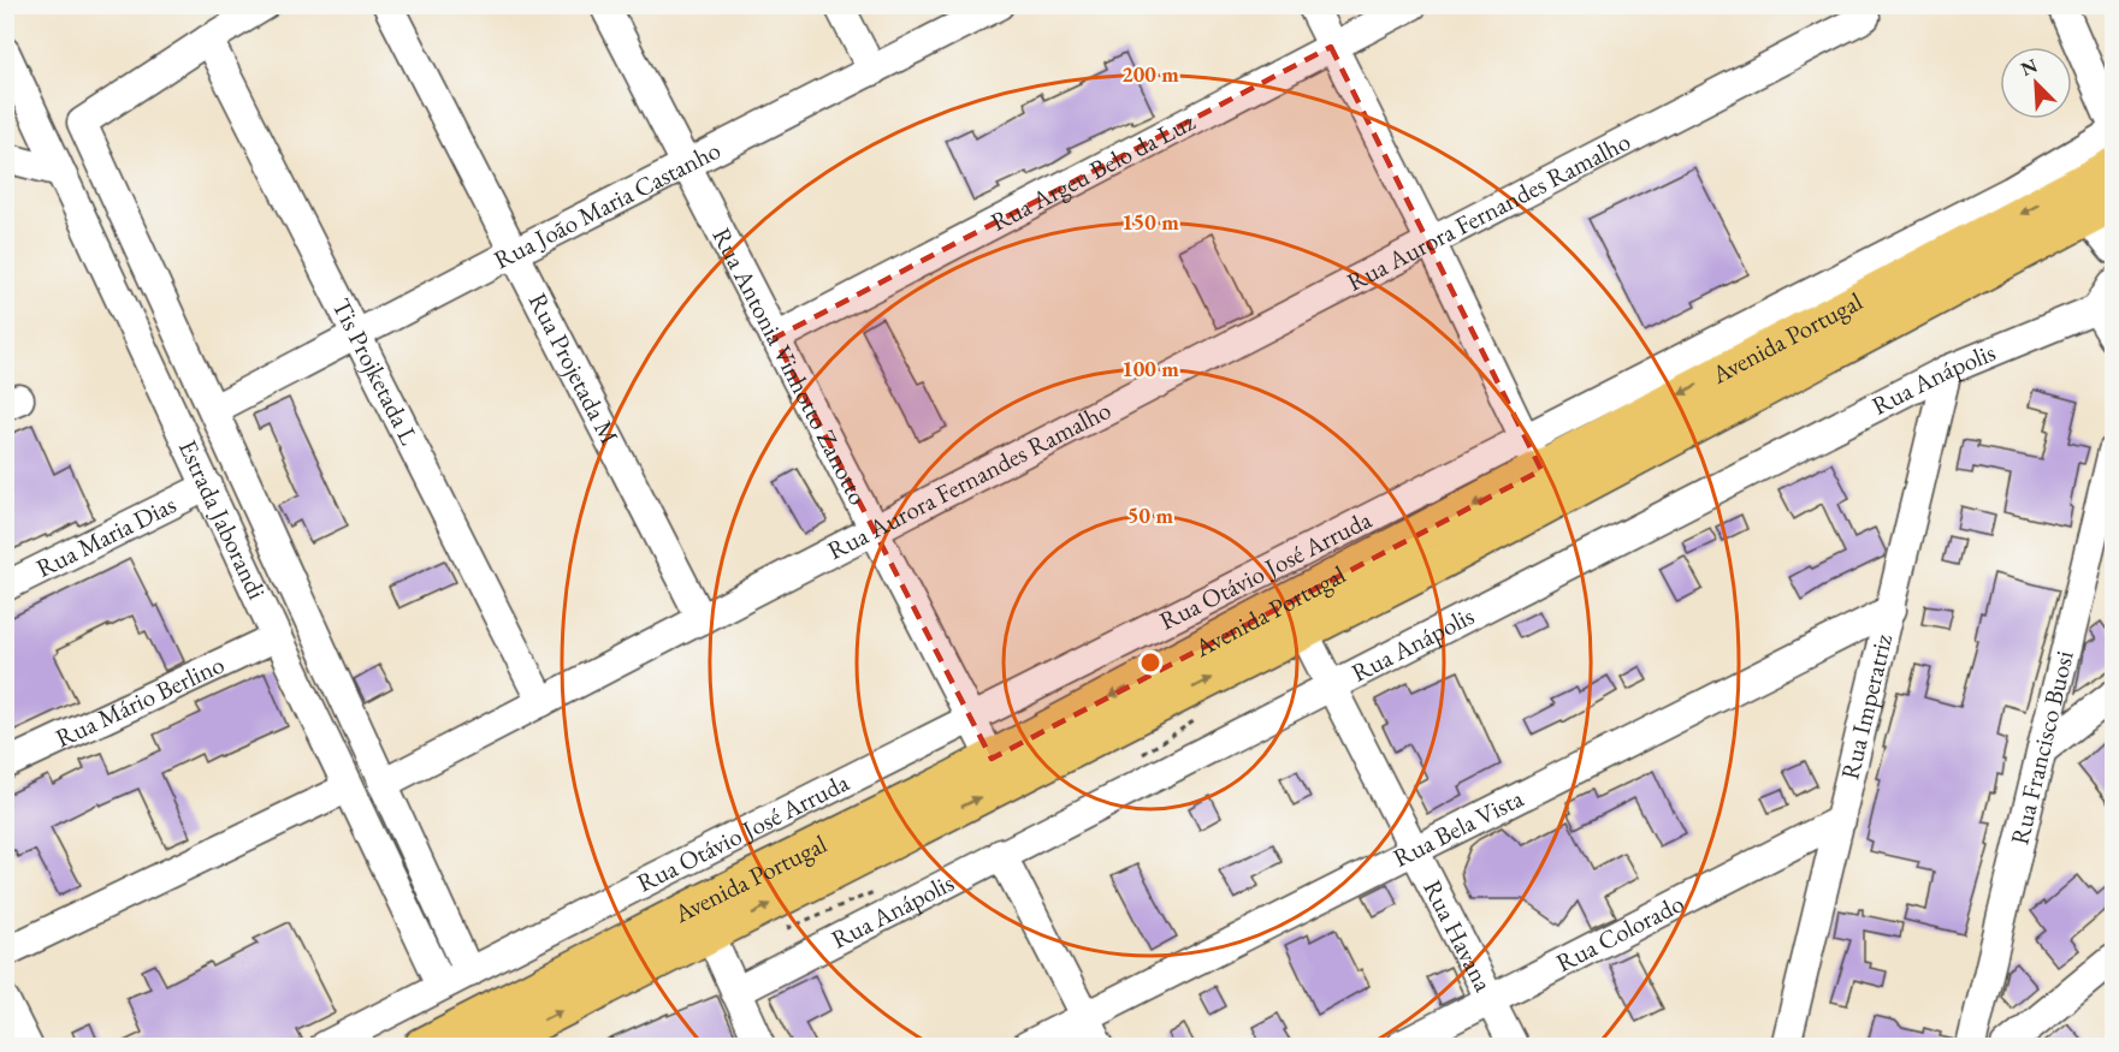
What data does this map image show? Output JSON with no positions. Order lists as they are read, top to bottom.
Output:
{
  "streets": {
    "main road": ["Avenida Portugal"],
    "street": [
      "Rua Argeu Belo da Luz",
      "Rua João Maria Castanho",
      "Rua Aurora Fernandes Ramalho",
      "Rua Antonia Vinhotto Zanotto",
      "Tis Projketada L",
      "Rua Projetada M",
      "Rua Anápolis",
      "Estrada Jaborandi",
      "Rua Maria Dias",
      "Rua Otávio José Arruda",
      "Rua Mário Berlino",
      "Rua Imperatriz",
      "Rua Francisco Buosi",
      "Rua Bela Vista",
      "Rua Colorado",
      "Rua Havana"
    ]
  },
  "crossings": [
    ["Rua Argeu Belo da Luz", "Rua Antonia Vinhotto Zanotto"],
    ["Rua João Maria Castanho", "Rua Antonia Vinhotto Zanotto"],
    ["Rua João Maria Castanho", "Tis Projketada L"],
    ["Rua João Maria Castanho", "Rua Projetada M"],
    ["Rua Aurora Fernandes Ramalho", "Rua Antonia Vinhotto Zanotto"],
    ["Rua Aurora Fernandes Ramalho", "Tis Projketada L"],
    ["Rua Aurora Fernandes Ramalho", "Rua Projetada M"],
    ["Avenida Portugal", "Rua Antonia Vinhotto Zanotto"],
    ["Avenida Portugal", "Rua Havana"],
    ["Rua Antonia Vinhotto Zanotto", "Rua Otávio José Arruda"],
    ["Rua Anápolis", "Rua Imperatriz"],
    ["Rua Anápolis", "Rua Havana"],
    ["Estrada Jaborandi", "Rua Maria Dias"],
    ["Estrada Jaborandi", "Rua Otávio José Arruda"],
    ["Estrada Jaborandi", "Rua Mário Berlino"],
    ["Rua Imperatriz", "Rua Bela Vista"],
    ["Rua Imperatriz", "Rua Colorado"],
    ["Rua Bela Vista", "Rua Havana"],
    ["Rua Colorado", "Rua Havana"]
  ],
  "north": "top left",
  "rings": [
    "200 m",
    "150 m",
    "100 m",
    "50 m"
  ]
}
